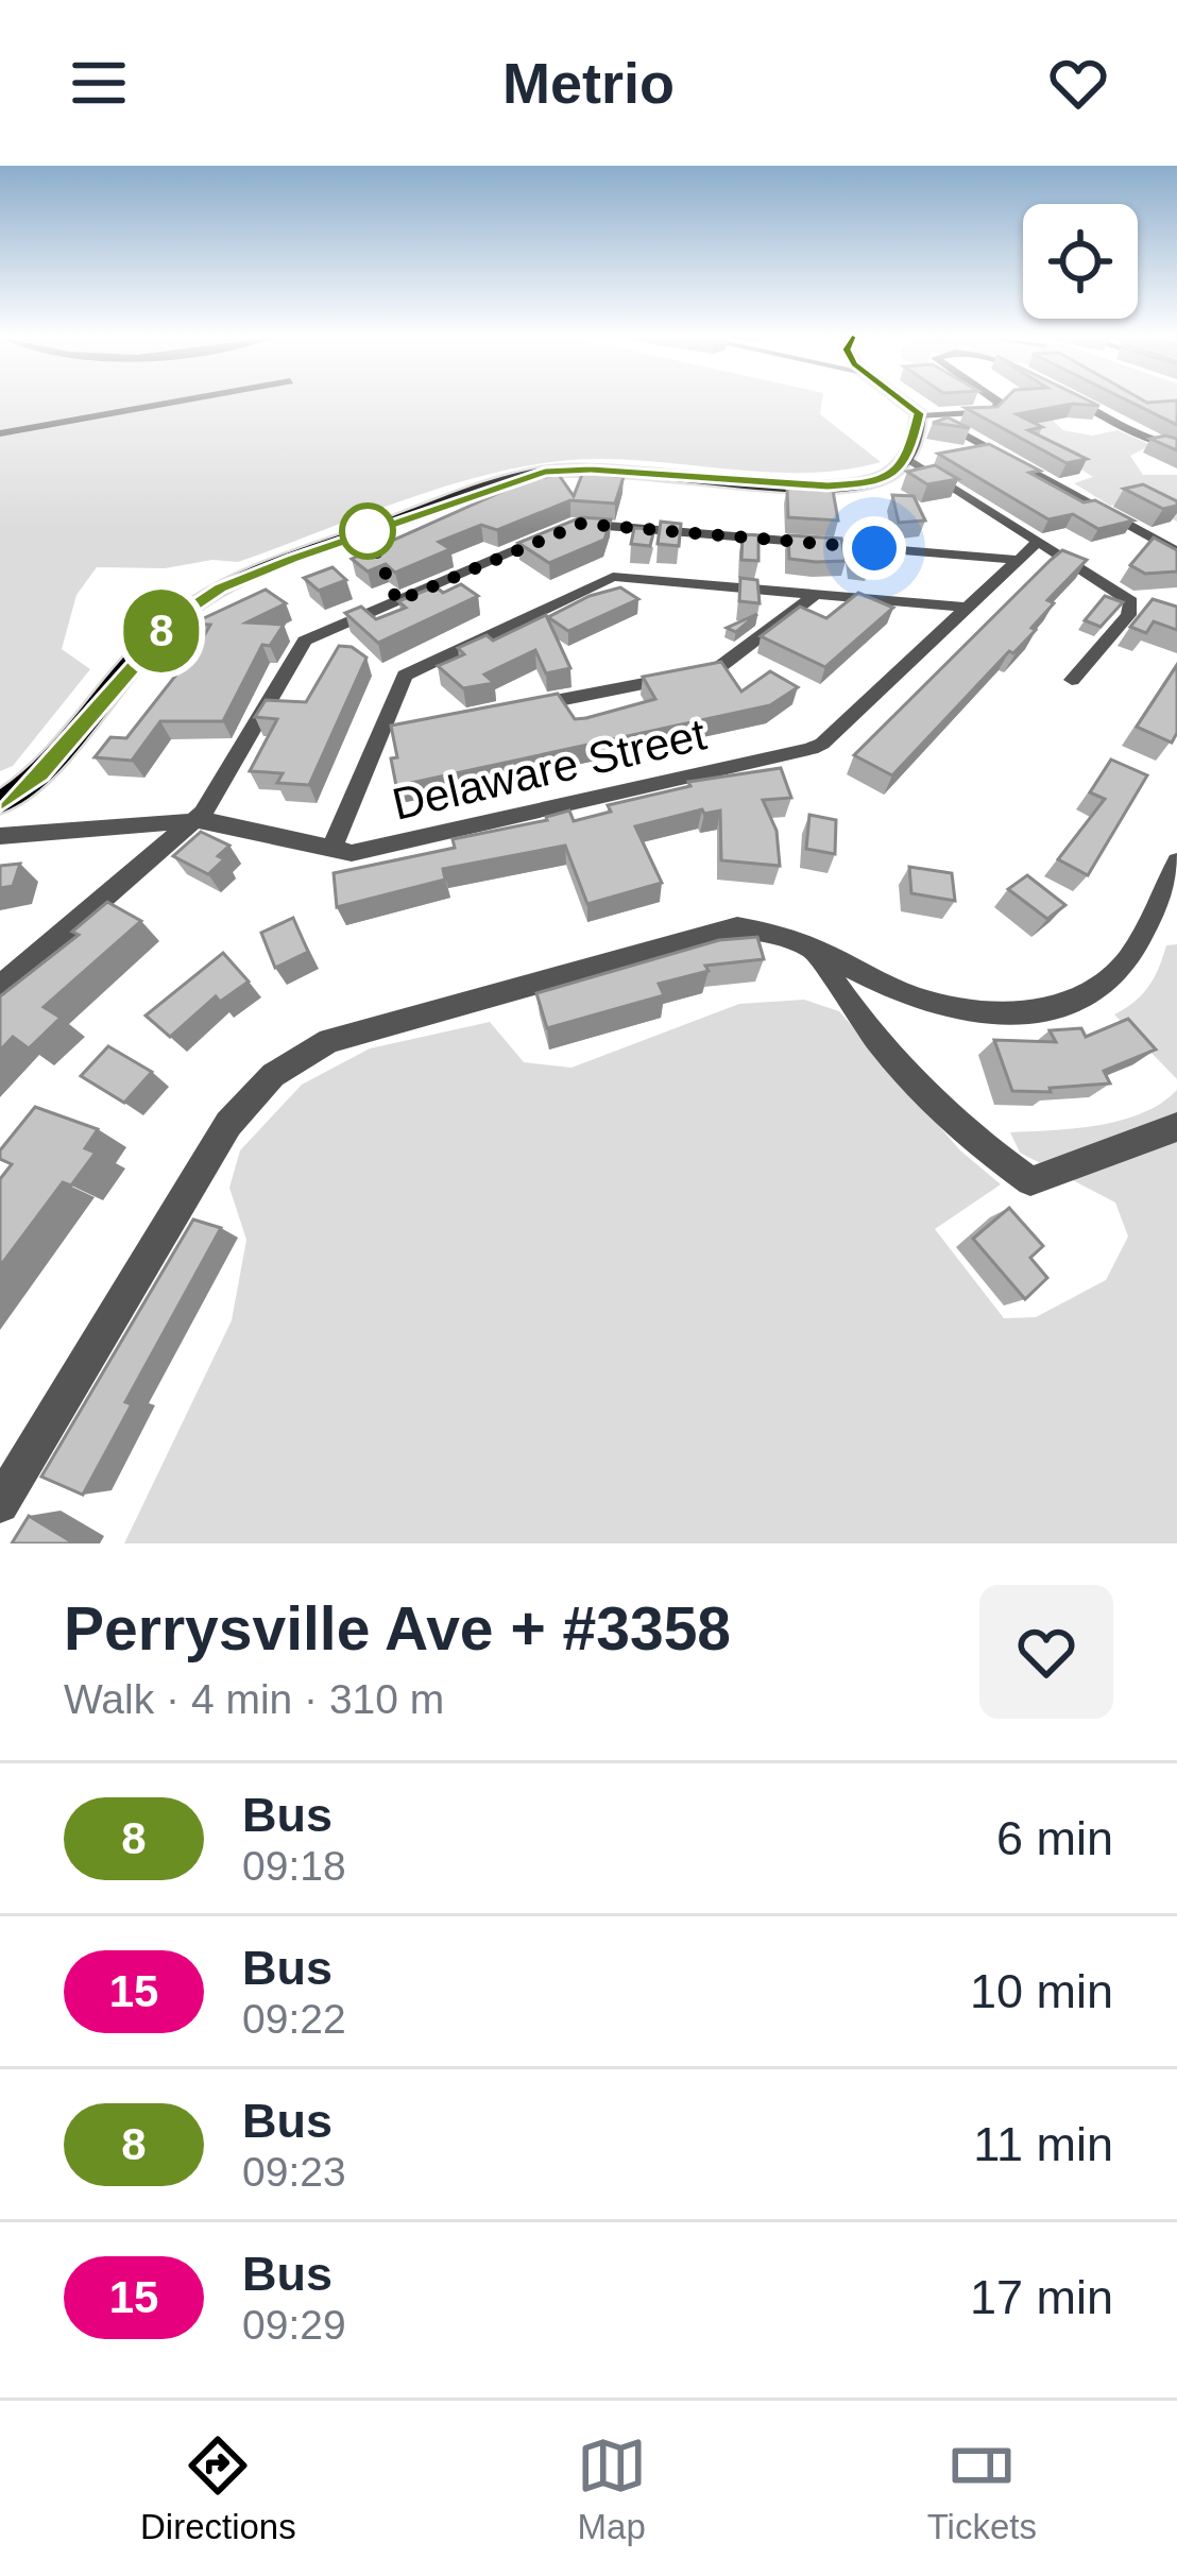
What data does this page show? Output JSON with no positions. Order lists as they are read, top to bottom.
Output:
{
  "streets": {
    "street": ["Delaware Street"]
  },
  "lines": ["bus line 8"],
  "page": {
    "header": "Metrio",
    "on_map": "8",
    "heading": ["Perrysville Ave + #3358", "Walk · 4 min · 310 m"],
    "list": [
      {
        "mark": "8",
        "name": "Bus",
        "note": "09:18",
        "value": "6 min"
      },
      {
        "mark": "15",
        "name": "Bus",
        "note": "09:22",
        "value": "10 min"
      },
      {
        "mark": "8",
        "name": "Bus",
        "note": "09:23",
        "value": "11 min"
      },
      {
        "mark": "15",
        "name": "Bus",
        "note": "09:29",
        "value": "17 min"
      }
    ],
    "tabs": ["Directions", "Map", "Tickets"]
  }
}
